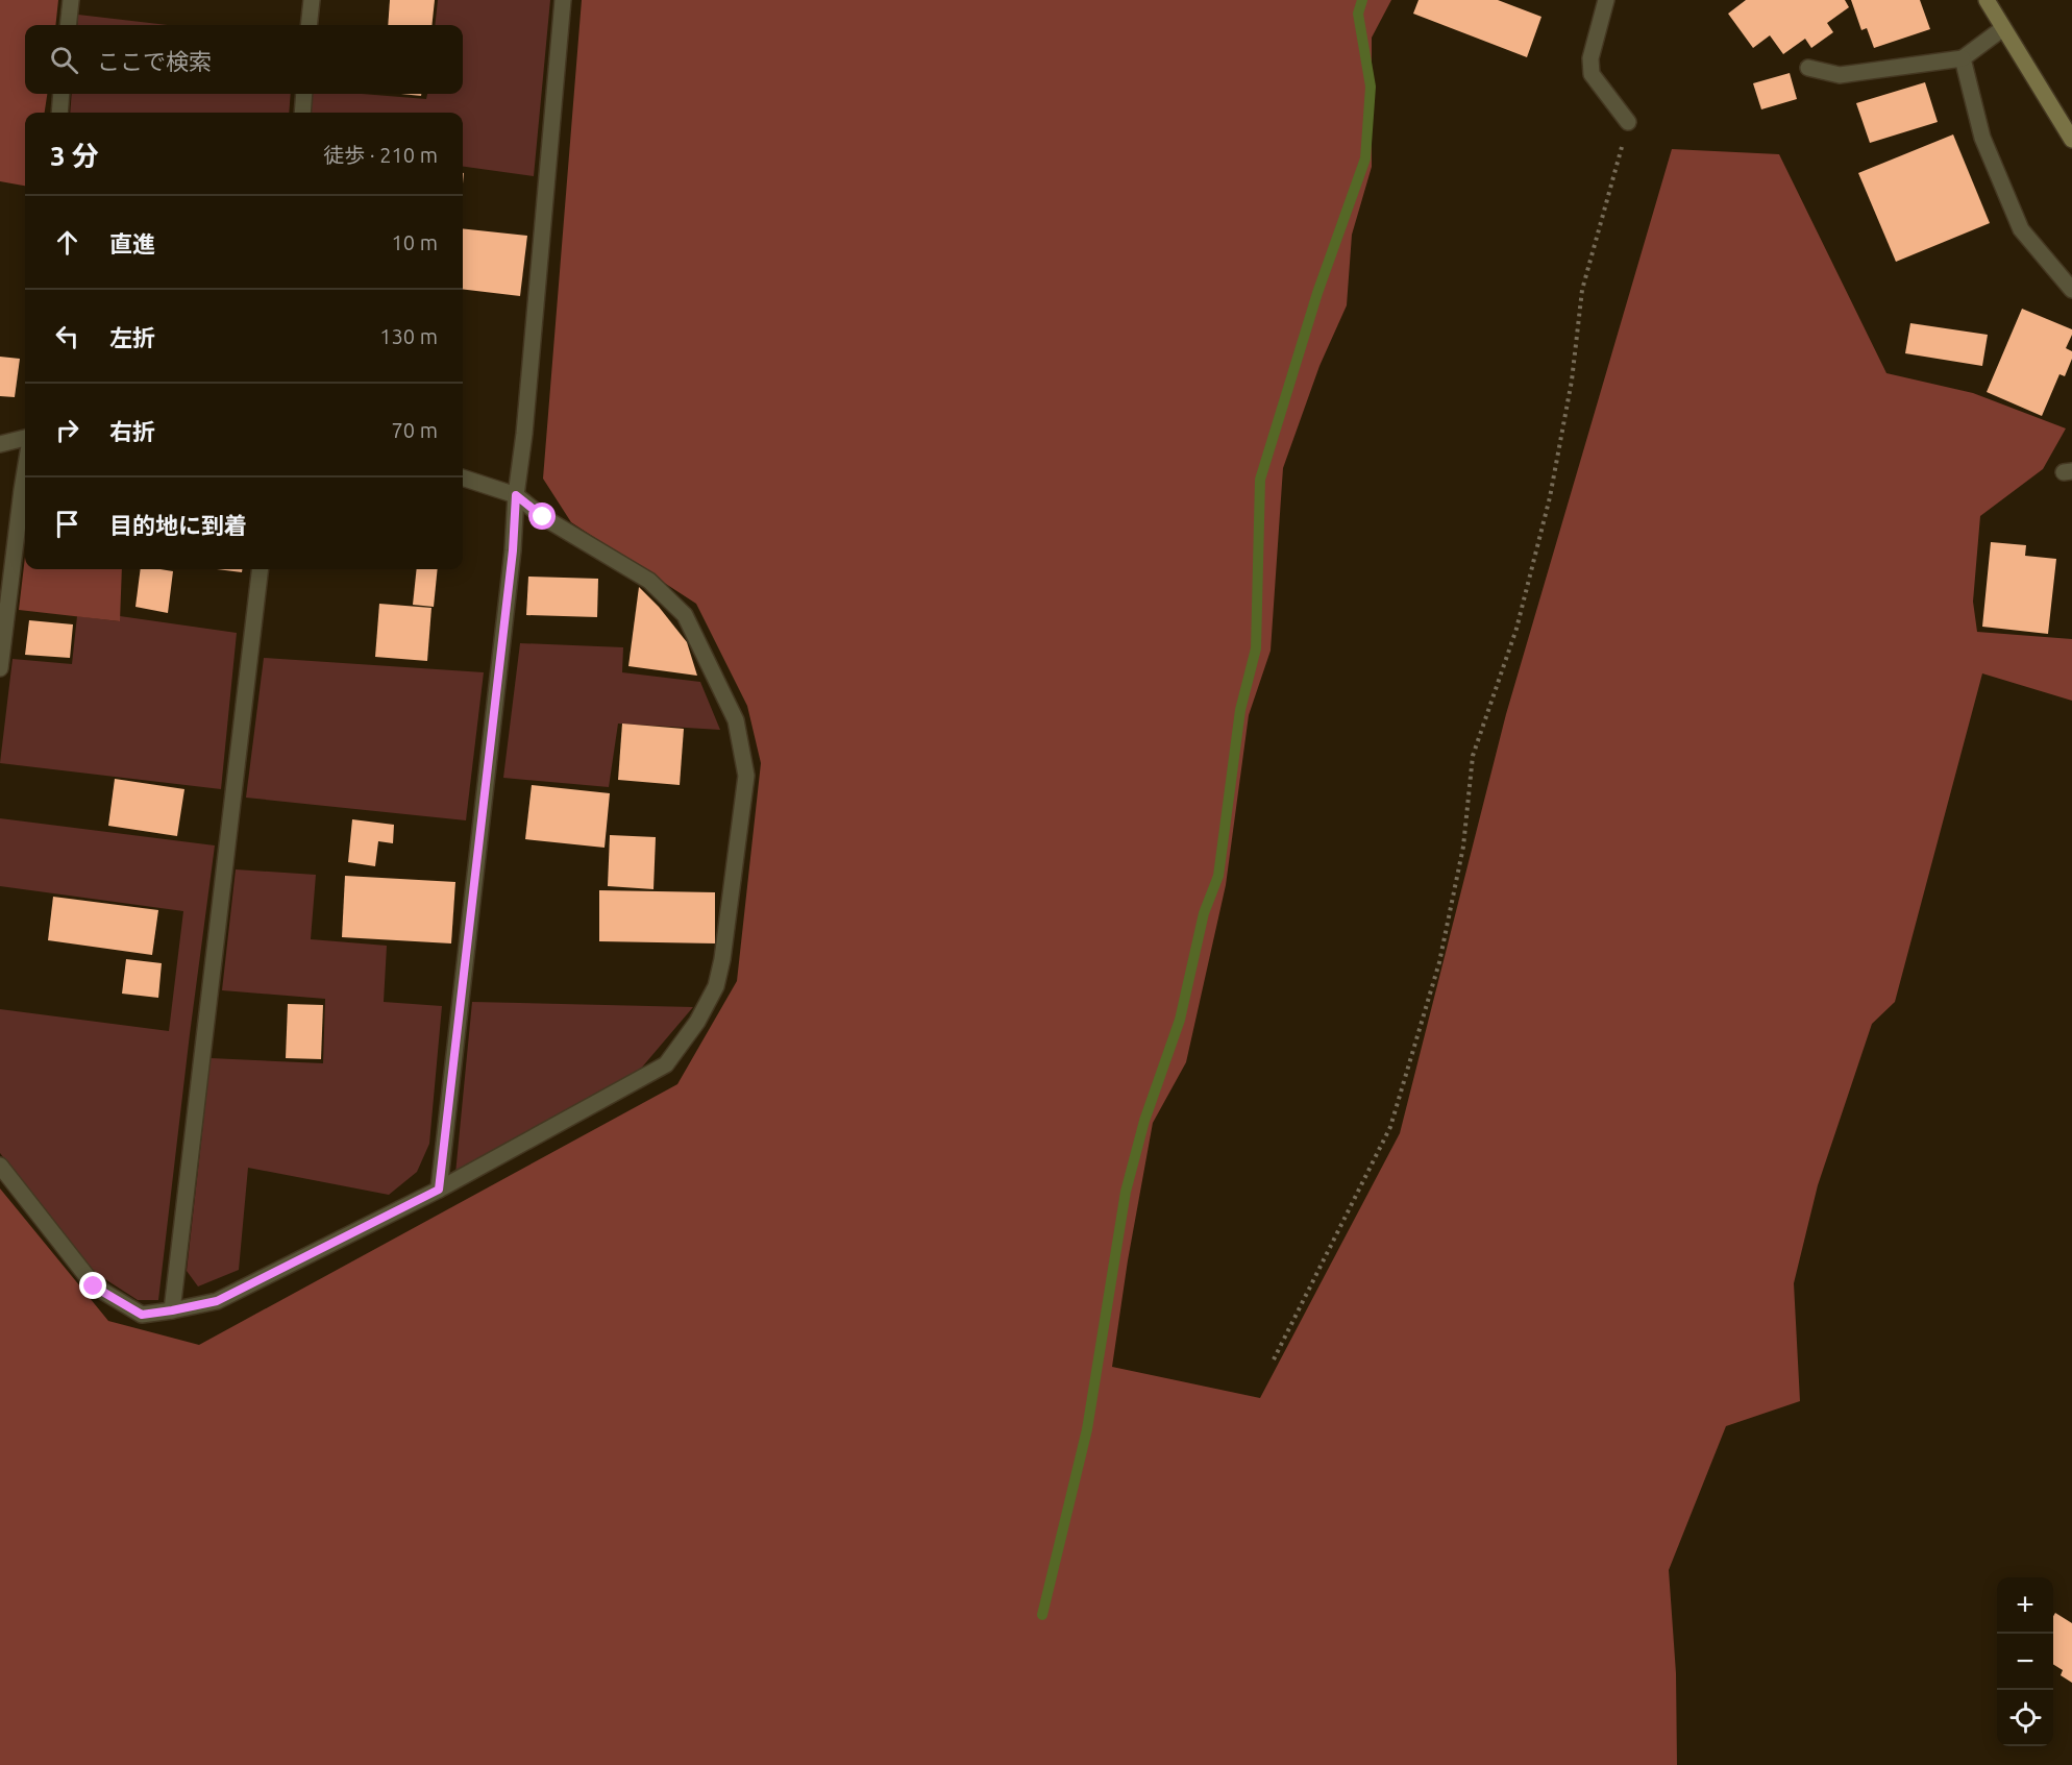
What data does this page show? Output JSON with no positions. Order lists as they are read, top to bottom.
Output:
{
  "page": {
    "search": "ここで検索",
    "heading": ["3 分", "徒歩 · 210 m"],
    "list": [
      ["直進", "10 m"],
      ["左折", "130 m"],
      ["右折", "70 m"],
      "目的地に到着"
    ],
    "map_buttons": ["+", "−"]
  }
}
